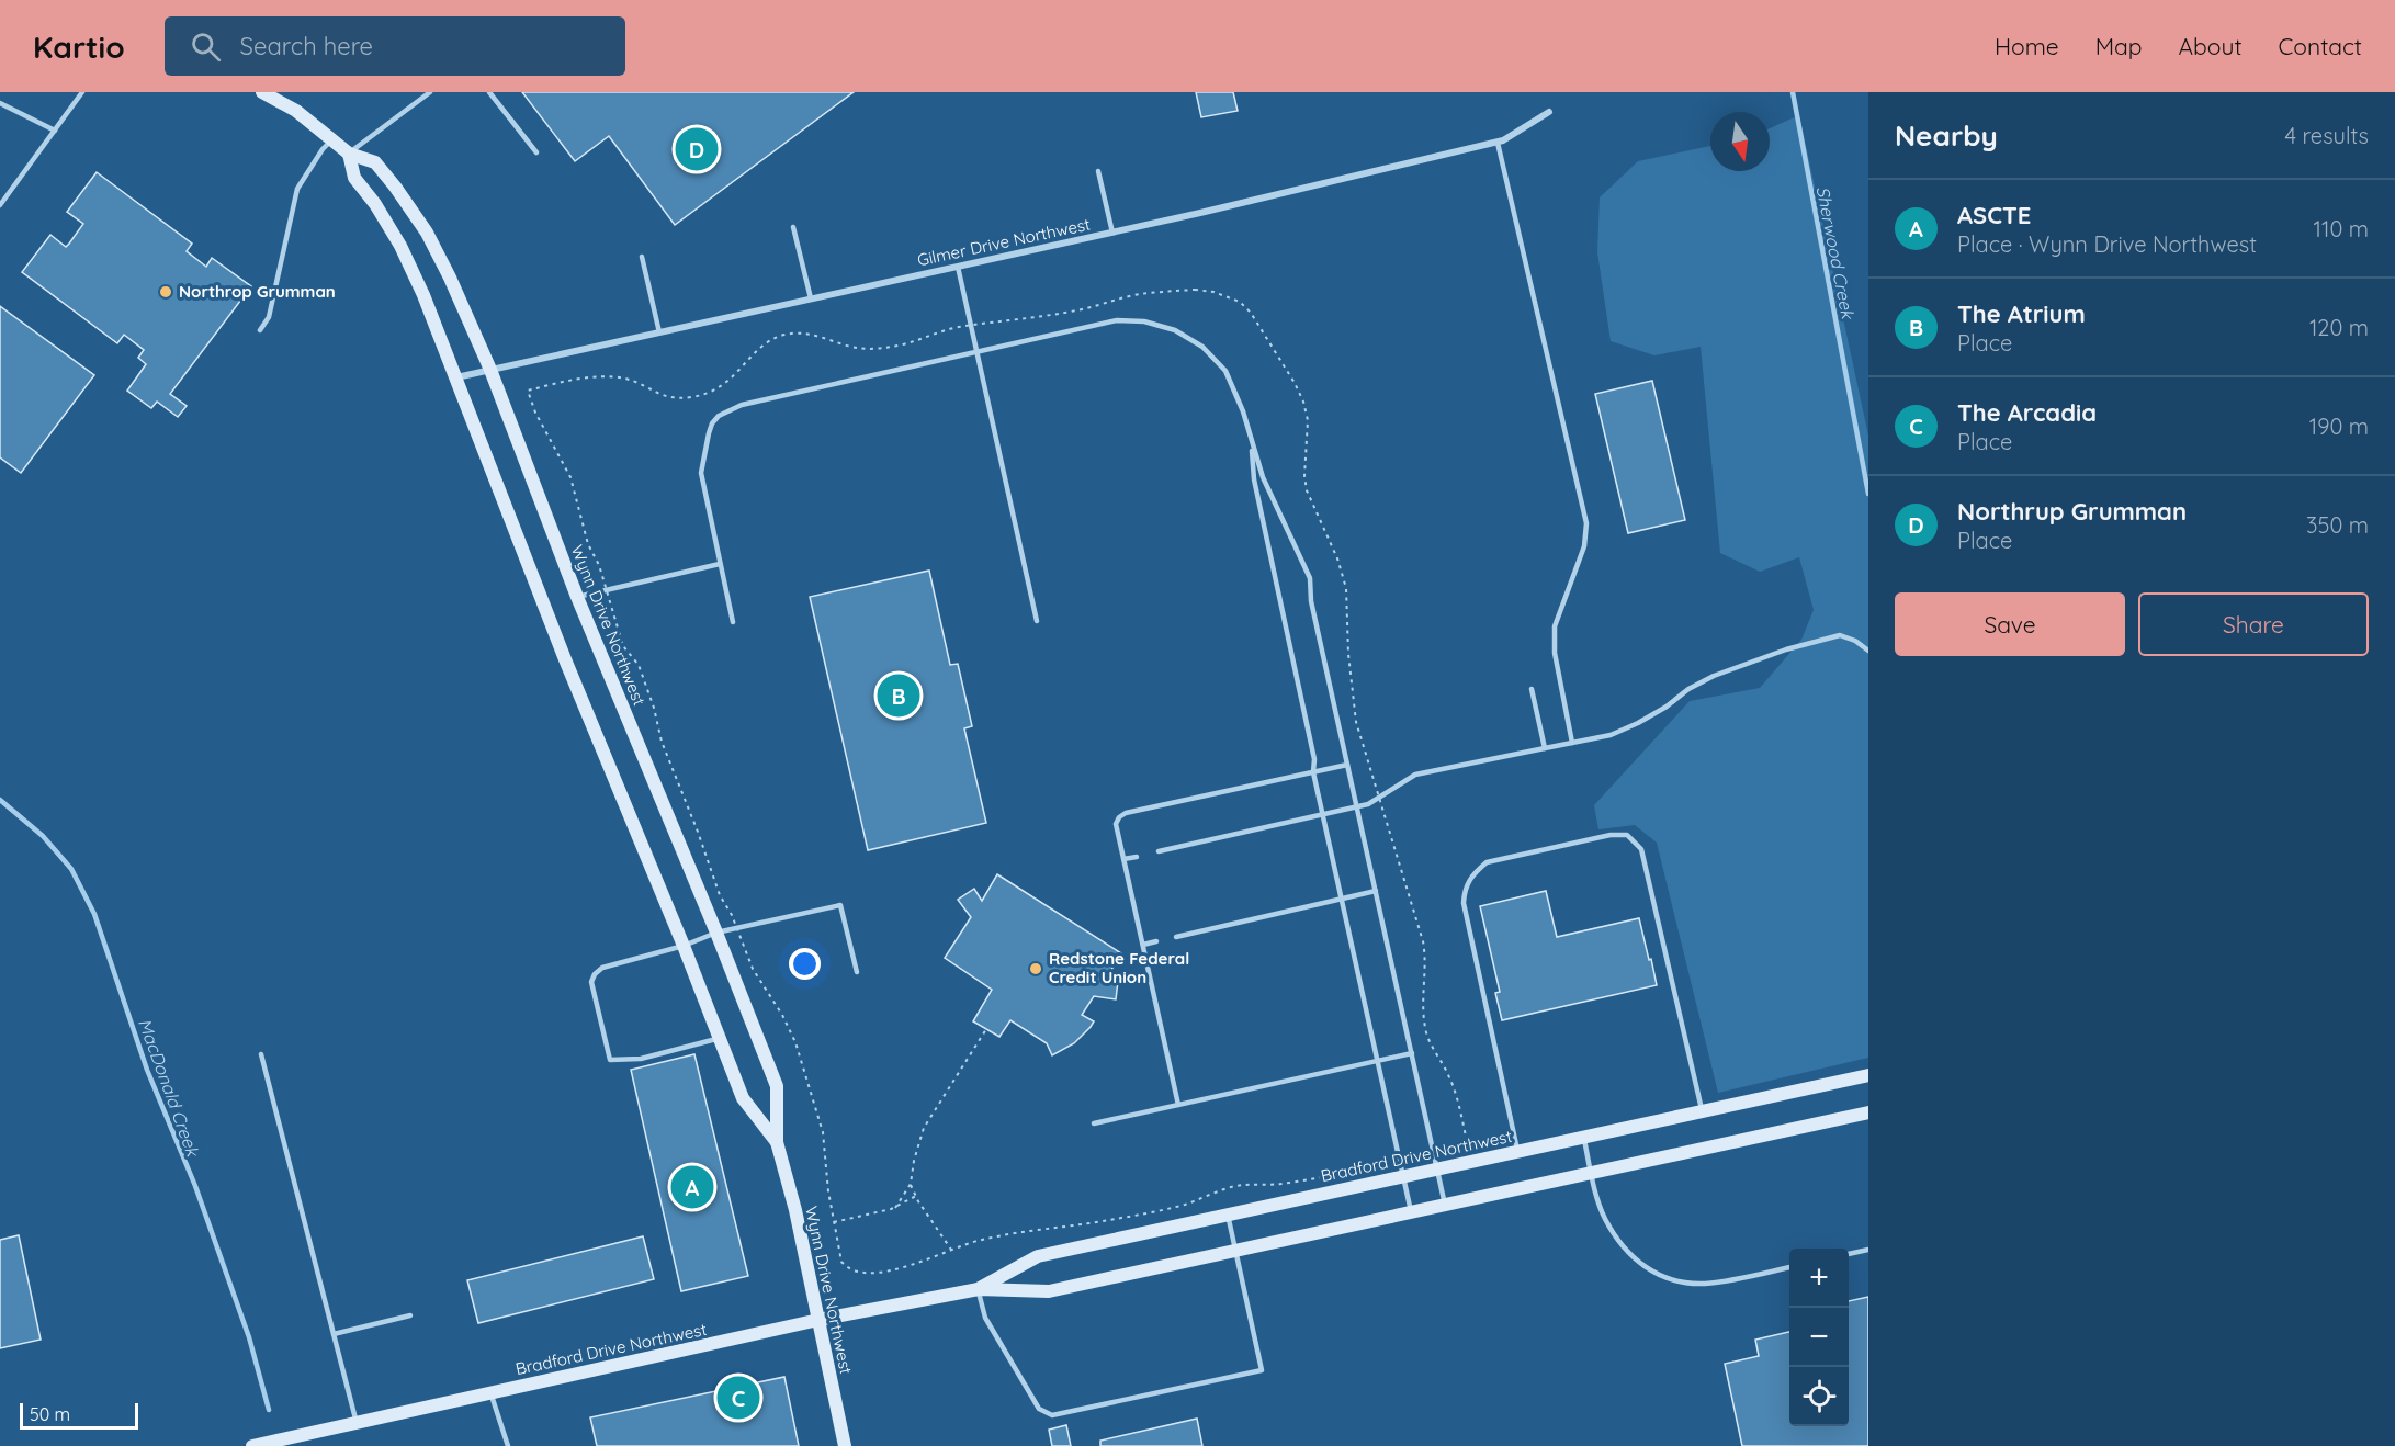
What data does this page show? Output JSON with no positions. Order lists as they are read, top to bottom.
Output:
{
  "streets": {
    "street": ["Gilmer Drive Northwest", "Wynn Drive Northwest", "Bradford Drive Northwest"]
  },
  "crossings": [
    ["Gilmer Drive Northwest", "Wynn Drive Northwest"],
    ["Wynn Drive Northwest", "Bradford Drive Northwest"]
  ],
  "water": ["Sherwood Creek", "MacDonald Creek"],
  "places": ["Northrop Grumman", "Redstone Federal Credit Union"],
  "scale_bar": "50 m",
  "north": "bottom",
  "page": {
    "header": "Kartio",
    "search": "Search here",
    "nav": [
      "Home",
      "Map",
      "About",
      "Contact"
    ],
    "heading": ["Nearby", "4 results"],
    "pins": [
      "D",
      "B",
      "A",
      "C"
    ],
    "list": [
      {
        "mark": "A",
        "name": "ASCTE",
        "note": "Place · Wynn Drive Northwest",
        "value": "110 m"
      },
      {
        "mark": "B",
        "name": "The Atrium",
        "note": "Place",
        "value": "120 m"
      },
      {
        "mark": "C",
        "name": "The Arcadia",
        "note": "Place",
        "value": "190 m"
      },
      {
        "mark": "D",
        "name": "Northrup Grumman",
        "note": "Place",
        "value": "350 m"
      }
    ],
    "buttons": ["Save", "Share"],
    "map_buttons": ["+", "−"],
    "scale": "50 m"
  }
}
